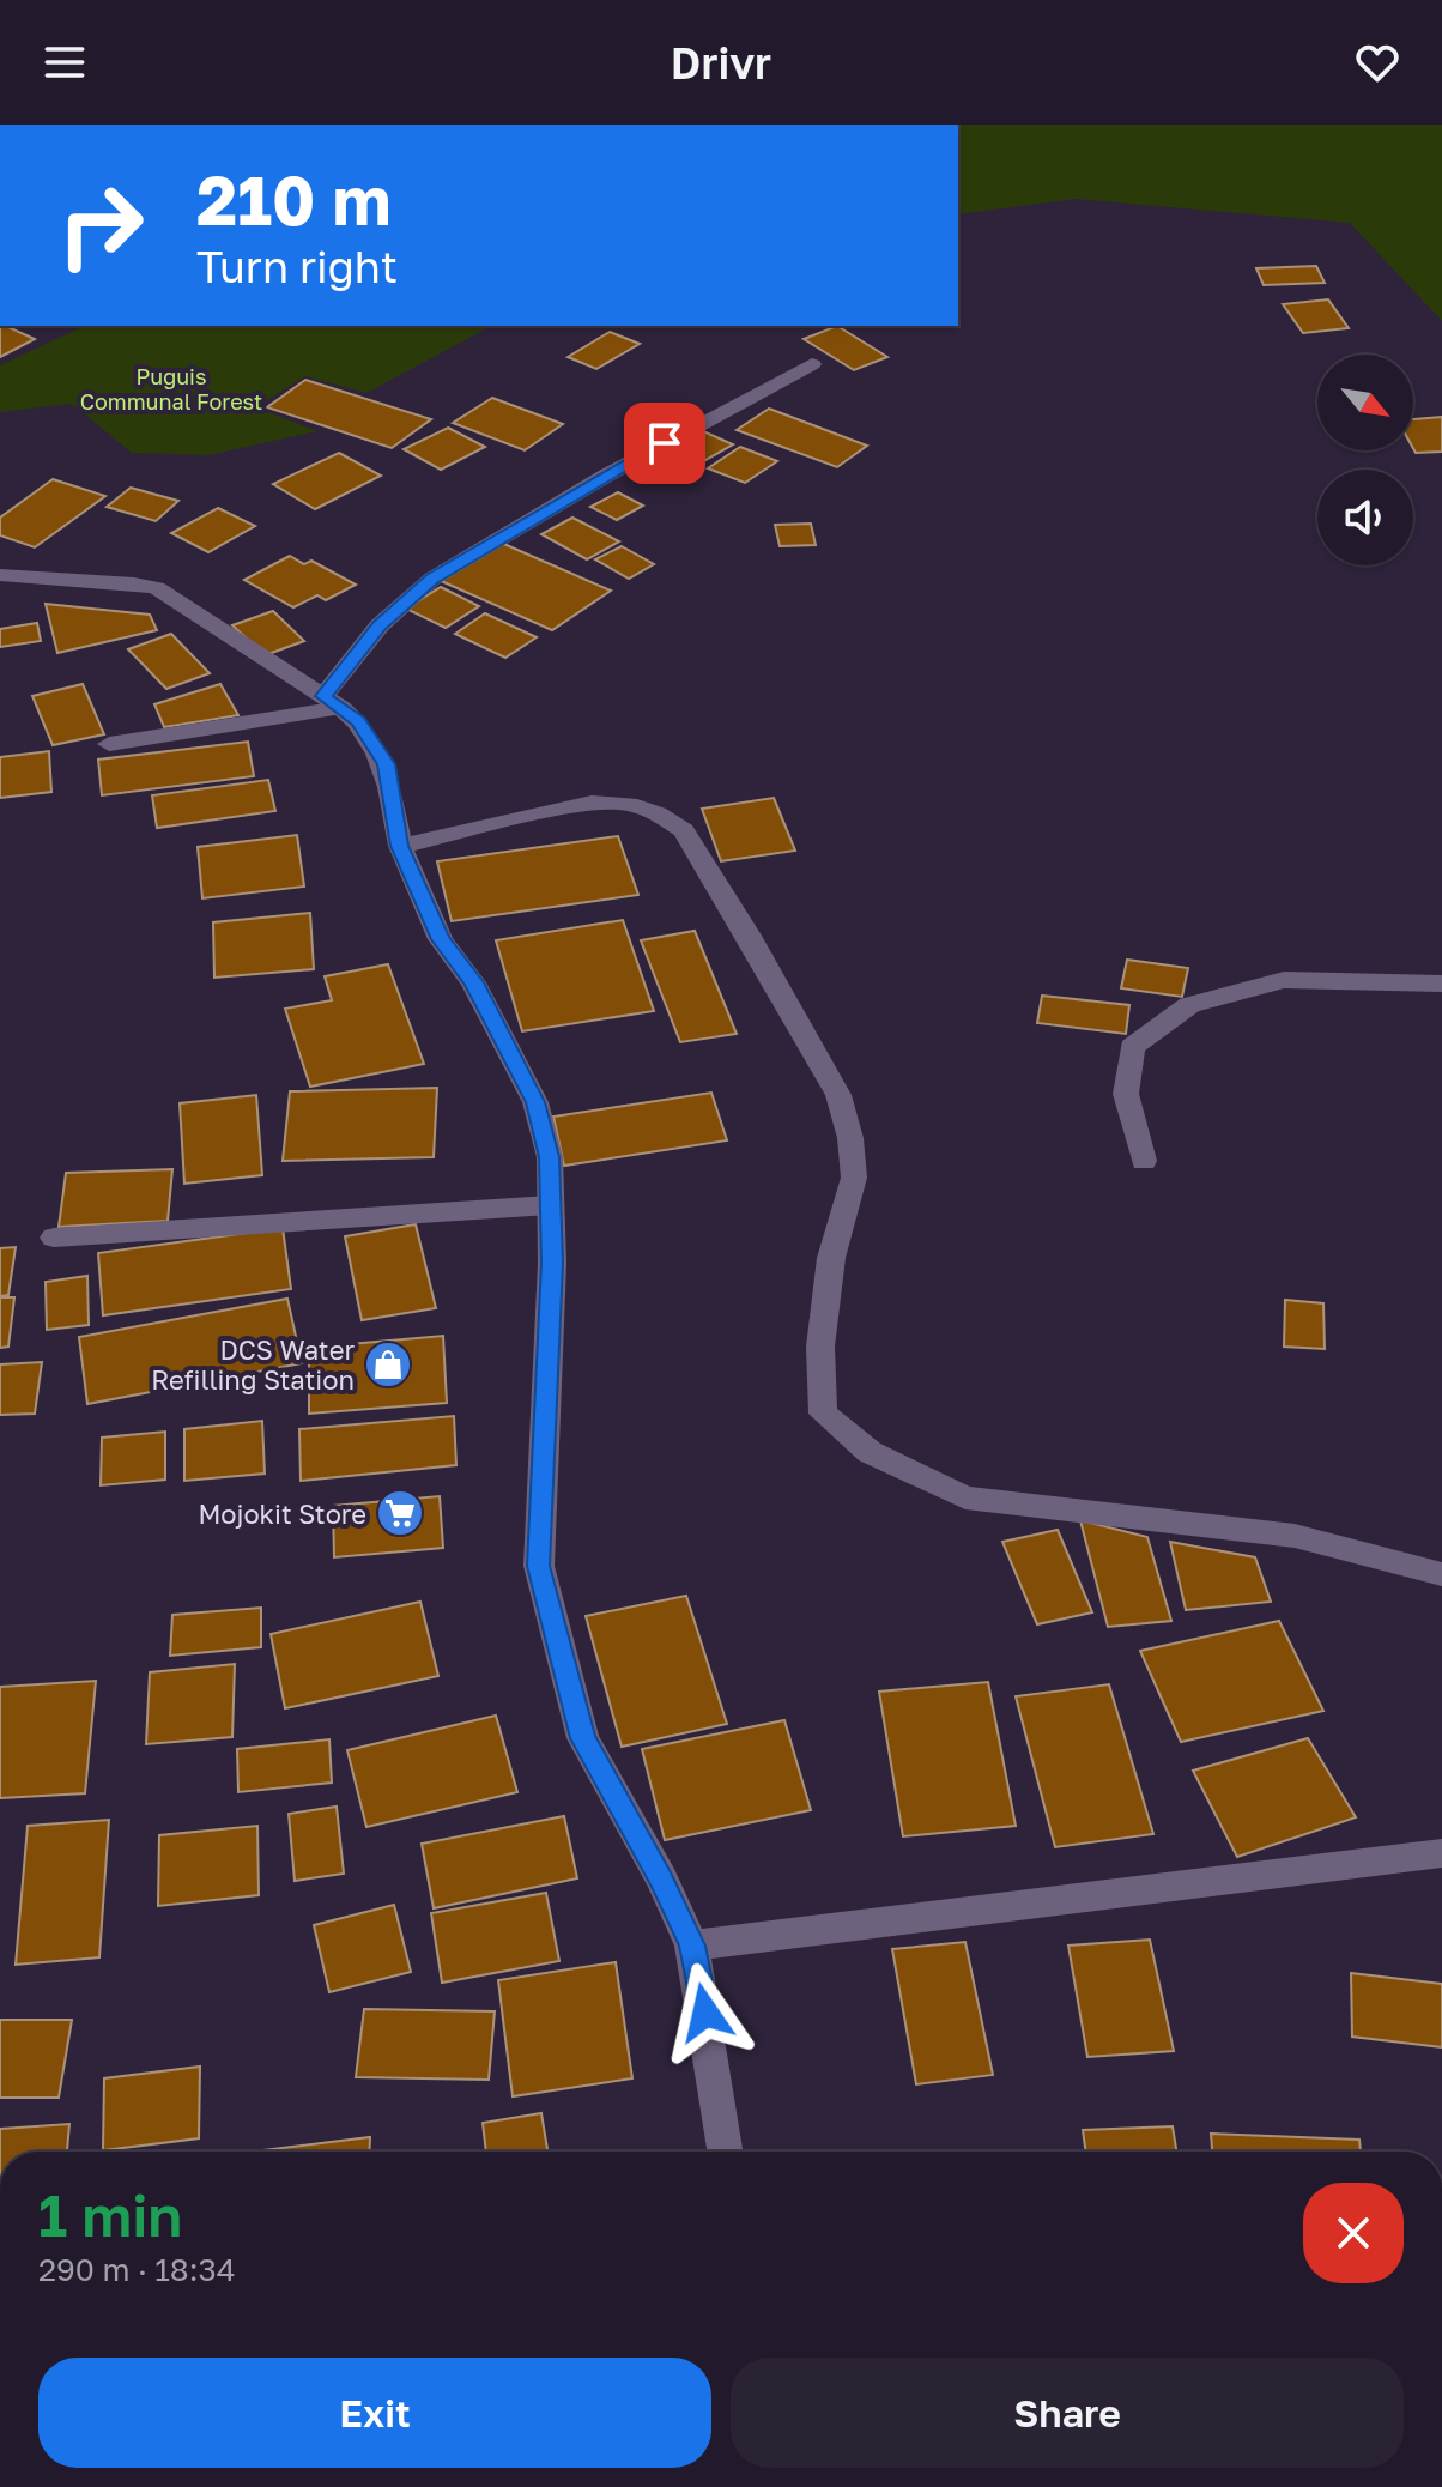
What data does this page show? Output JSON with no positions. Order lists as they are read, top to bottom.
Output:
{
  "parks": ["Puguis Communal Forest"],
  "places": {
    "shop": ["DCS Water Refilling Station"],
    "supermarket": ["Mojokit Store"]
  },
  "north": "bottom right",
  "page": {
    "header": "Drivr",
    "turn": ["210 m", "Turn right"],
    "heading": ["1 min", "290 m · 18:34"],
    "buttons": ["Exit", "Share"]
  }
}
